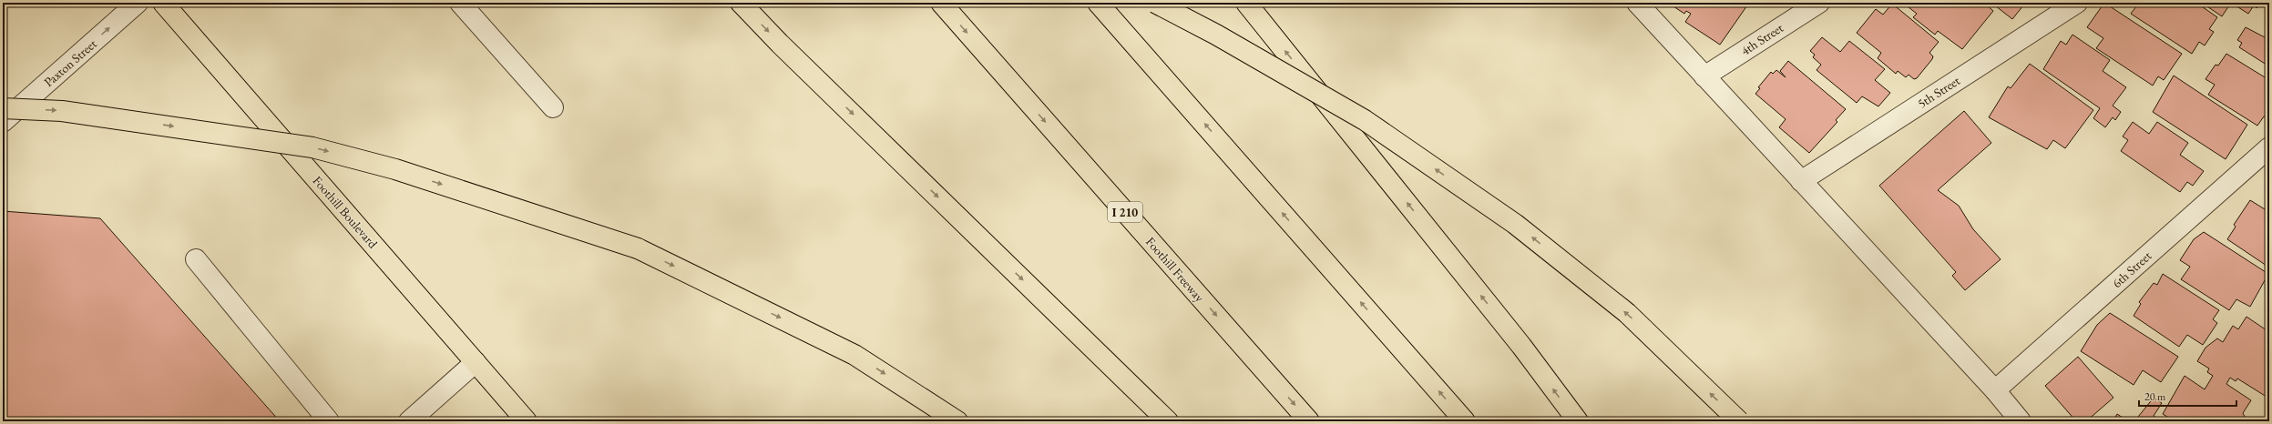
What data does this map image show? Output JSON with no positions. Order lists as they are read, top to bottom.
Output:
{
  "streets": {
    "main road": ["Foothill Boulevard", "I 210", "Foothill Freeway"],
    "street": [
      "4th Street",
      "Paxton Street",
      "5th Street",
      "6th Street"
    ]
  },
  "one_way": ["Paxton Street"],
  "scale_bar": "20 m"
}
